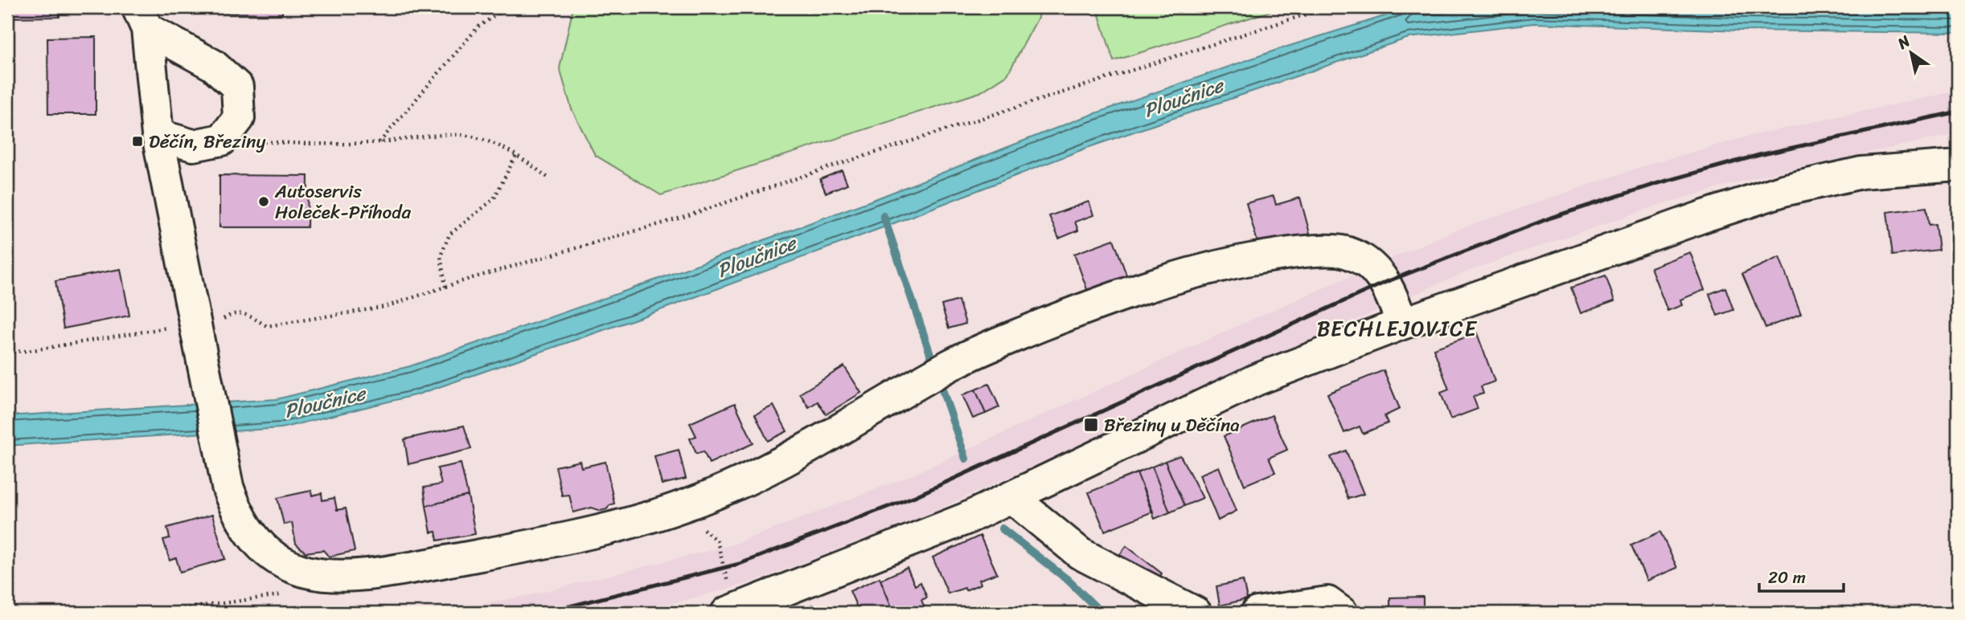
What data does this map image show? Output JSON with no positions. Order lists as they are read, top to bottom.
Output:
{
  "districts": ["BECHLEJOVICE"],
  "water": ["Ploučnice"],
  "places": {
    "transit": ["Děčín, Březiny", "Březiny u Děčína"],
    "other": ["Autoservis Holeček-Příhoda"]
  },
  "scale_bar": "20 m",
  "north": "top left"
}
